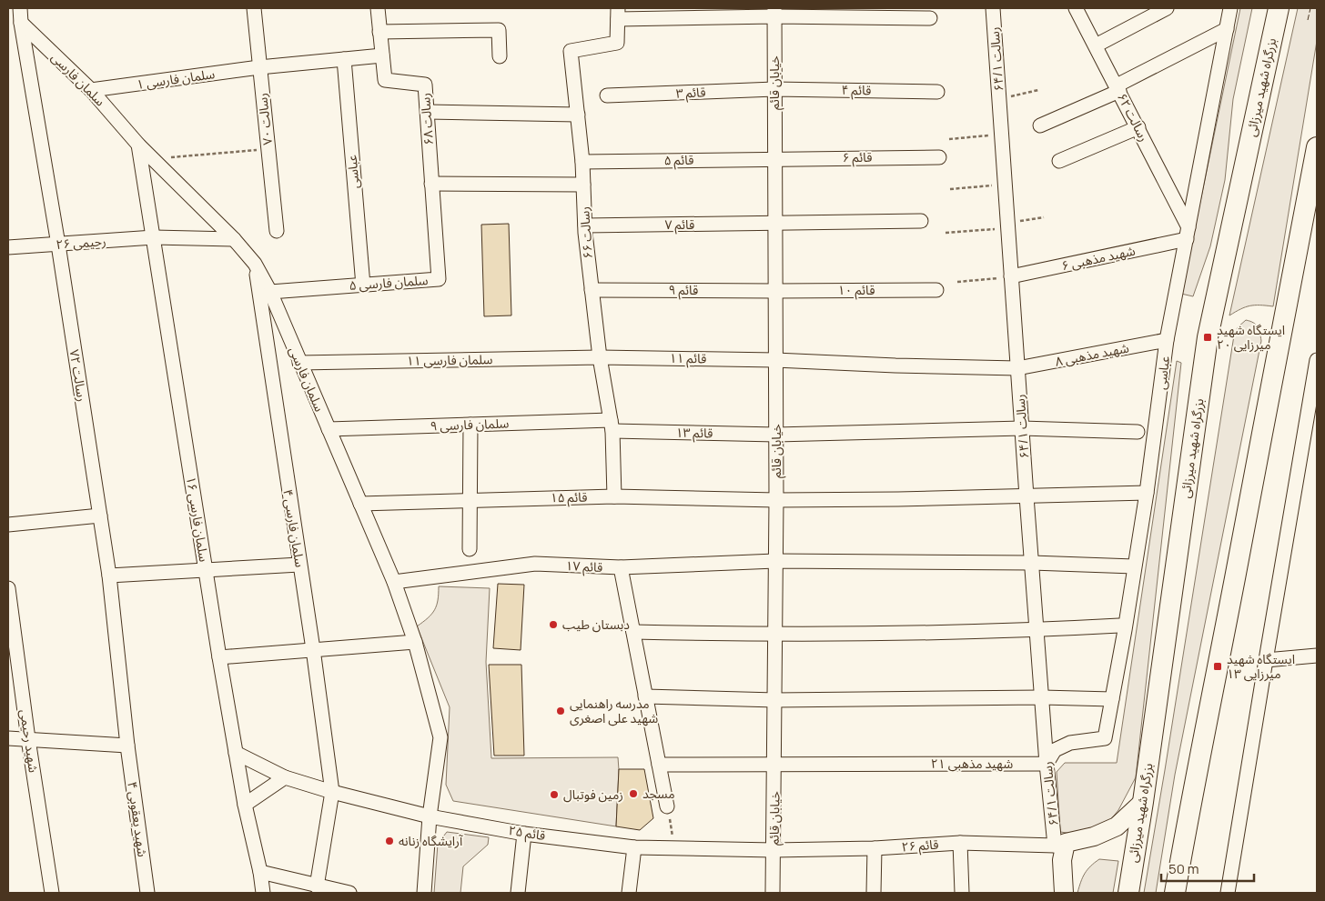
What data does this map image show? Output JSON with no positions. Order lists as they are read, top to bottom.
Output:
{
  "streets": {
    "highway": ["بزرگراه شهید میرزائی"],
    "street": [
      "رسالت ۶۴/۱",
      "سلمان فارسی",
      "سلمان فارسی ۱",
      "خیابان قائم",
      "قائم ۴",
      "قائم ۳",
      "رسالت ۶۲",
      "رسالت ۷۰",
      "رسالت ۶۸",
      "قائم ۶",
      "قائم ۵",
      "عباسی",
      "قائم ۷",
      "رسالت ۶۶",
      "رحیمی ۲۶",
      "شهید مذهبی ۶",
      "سلمان فارسی ۵",
      "قائم ۹",
      "قائم ۱۰",
      "شهید مذهبی ۸",
      "قائم ۱۱",
      "سلمان فارسی ۱۱",
      "رسالت ۷۲",
      "سلمان فارسی ۹",
      "قائم ۱۳",
      "قائم ۱۵",
      "سلمان فارسی ۱۶",
      "سلمان فارسی ۴",
      "قائم ۱۷",
      "شهید رحیمی",
      "شهید مذهبی ۲۱",
      "شهید یعقوبی ۴",
      "قائم ۲۵",
      "قائم ۲۶"
    ]
  },
  "crossings": [
    ["رسالت ۶۴/۱", "عباسی"],
    ["رسالت ۶۴/۱", "شهید مذهبی ۶"],
    ["رسالت ۶۴/۱", "شهید مذهبی ۸"],
    ["رسالت ۶۴/۱", "قائم ۱۳"],
    ["رسالت ۶۴/۱", "قائم ۱۵"],
    ["رسالت ۶۴/۱", "قائم ۱۷"],
    ["رسالت ۶۴/۱", "شهید مذهبی ۲۱"],
    ["رسالت ۶۴/۱", "قائم ۲۶"],
    ["سلمان فارسی", "سلمان فارسی ۱"],
    ["سلمان فارسی", "رحیمی ۲۶"],
    ["سلمان فارسی", "سلمان فارسی ۵"],
    ["سلمان فارسی", "سلمان فارسی ۱۱"],
    ["سلمان فارسی", "رسالت ۷۲"],
    ["سلمان فارسی", "سلمان فارسی ۹"],
    ["سلمان فارسی", "قائم ۱۵"],
    ["سلمان فارسی", "سلمان فارسی ۱۶"],
    ["سلمان فارسی", "سلمان فارسی ۴"],
    ["سلمان فارسی", "قائم ۱۷"],
    ["سلمان فارسی", "قائم ۲۵"],
    ["سلمان فارسی ۱", "رسالت ۷۰"],
    ["سلمان فارسی ۱", "رسالت ۶۸"],
    ["سلمان فارسی ۱", "عباسی"],
    ["خیابان قائم", "قائم ۴"],
    ["خیابان قائم", "قائم ۳"],
    ["خیابان قائم", "قائم ۶"],
    ["خیابان قائم", "قائم ۵"],
    ["خیابان قائم", "قائم ۷"],
    ["خیابان قائم", "قائم ۹"],
    ["خیابان قائم", "قائم ۱۰"],
    ["خیابان قائم", "قائم ۱۱"],
    ["خیابان قائم", "قائم ۱۳"],
    ["خیابان قائم", "قائم ۱۵"],
    ["خیابان قائم", "قائم ۱۷"],
    ["خیابان قائم", "شهید مذهبی ۲۱"],
    ["خیابان قائم", "قائم ۲۵"],
    ["خیابان قائم", "قائم ۲۶"],
    ["قائم ۴", "قائم ۳"],
    ["رسالت ۶۲", "عباسی"],
    ["رسالت ۶۲", "شهید مذهبی ۶"],
    ["رسالت ۶۸", "سلمان فارسی ۵"],
    ["قائم ۶", "قائم ۵"],
    ["قائم ۵", "رسالت ۶۶"],
    ["عباسی", "شهید مذهبی ۶"],
    ["عباسی", "سلمان فارسی ۵"],
    ["عباسی", "شهید مذهبی ۸"],
    ["عباسی", "قائم ۱۵"],
    ["عباسی", "قائم ۱۷"],
    ["عباسی", "شهید مذهبی ۲۱"],
    ["قائم ۷", "رسالت ۶۶"],
    ["رسالت ۶۶", "قائم ۹"],
    ["رسالت ۶۶", "قائم ۱۱"],
    ["رسالت ۶۶", "سلمان فارسی ۱۱"],
    ["رسالت ۶۶", "سلمان فارسی ۹"],
    ["رسالت ۶۶", "قائم ۱۳"],
    ["رسالت ۶۶", "قائم ۱۵"],
    ["رحیمی ۲۶", "رسالت ۷۲"],
    ["رحیمی ۲۶", "سلمان فارسی ۱۶"],
    ["قائم ۹", "قائم ۱۰"],
    ["شهید مذهبی ۸", "قائم ۱۱"],
    ["قائم ۱۱", "سلمان فارسی ۱۱"],
    ["رسالت ۷۲", "شهید یعقوبی ۴"],
    ["سلمان فارسی ۹", "قائم ۱۳"],
    ["سلمان فارسی ۱۶", "قائم ۲۵"],
    ["سلمان فارسی ۴", "قائم ۲۵"],
    ["قائم ۲۵", "قائم ۲۶"]
  ],
  "places": {
    "transit": ["ایستگاه شهید میرزایی ۲۰", "ایستگاه شهید میرزایی ۱۳"],
    "other": [
      "دبستان طیب",
      "مدرسه راهنمایی شهید علی اصغری",
      "مسجد",
      "زمین فوتبال",
      "آرایشگاه زنانه"
    ]
  },
  "scale_bar": "50 m"
}
